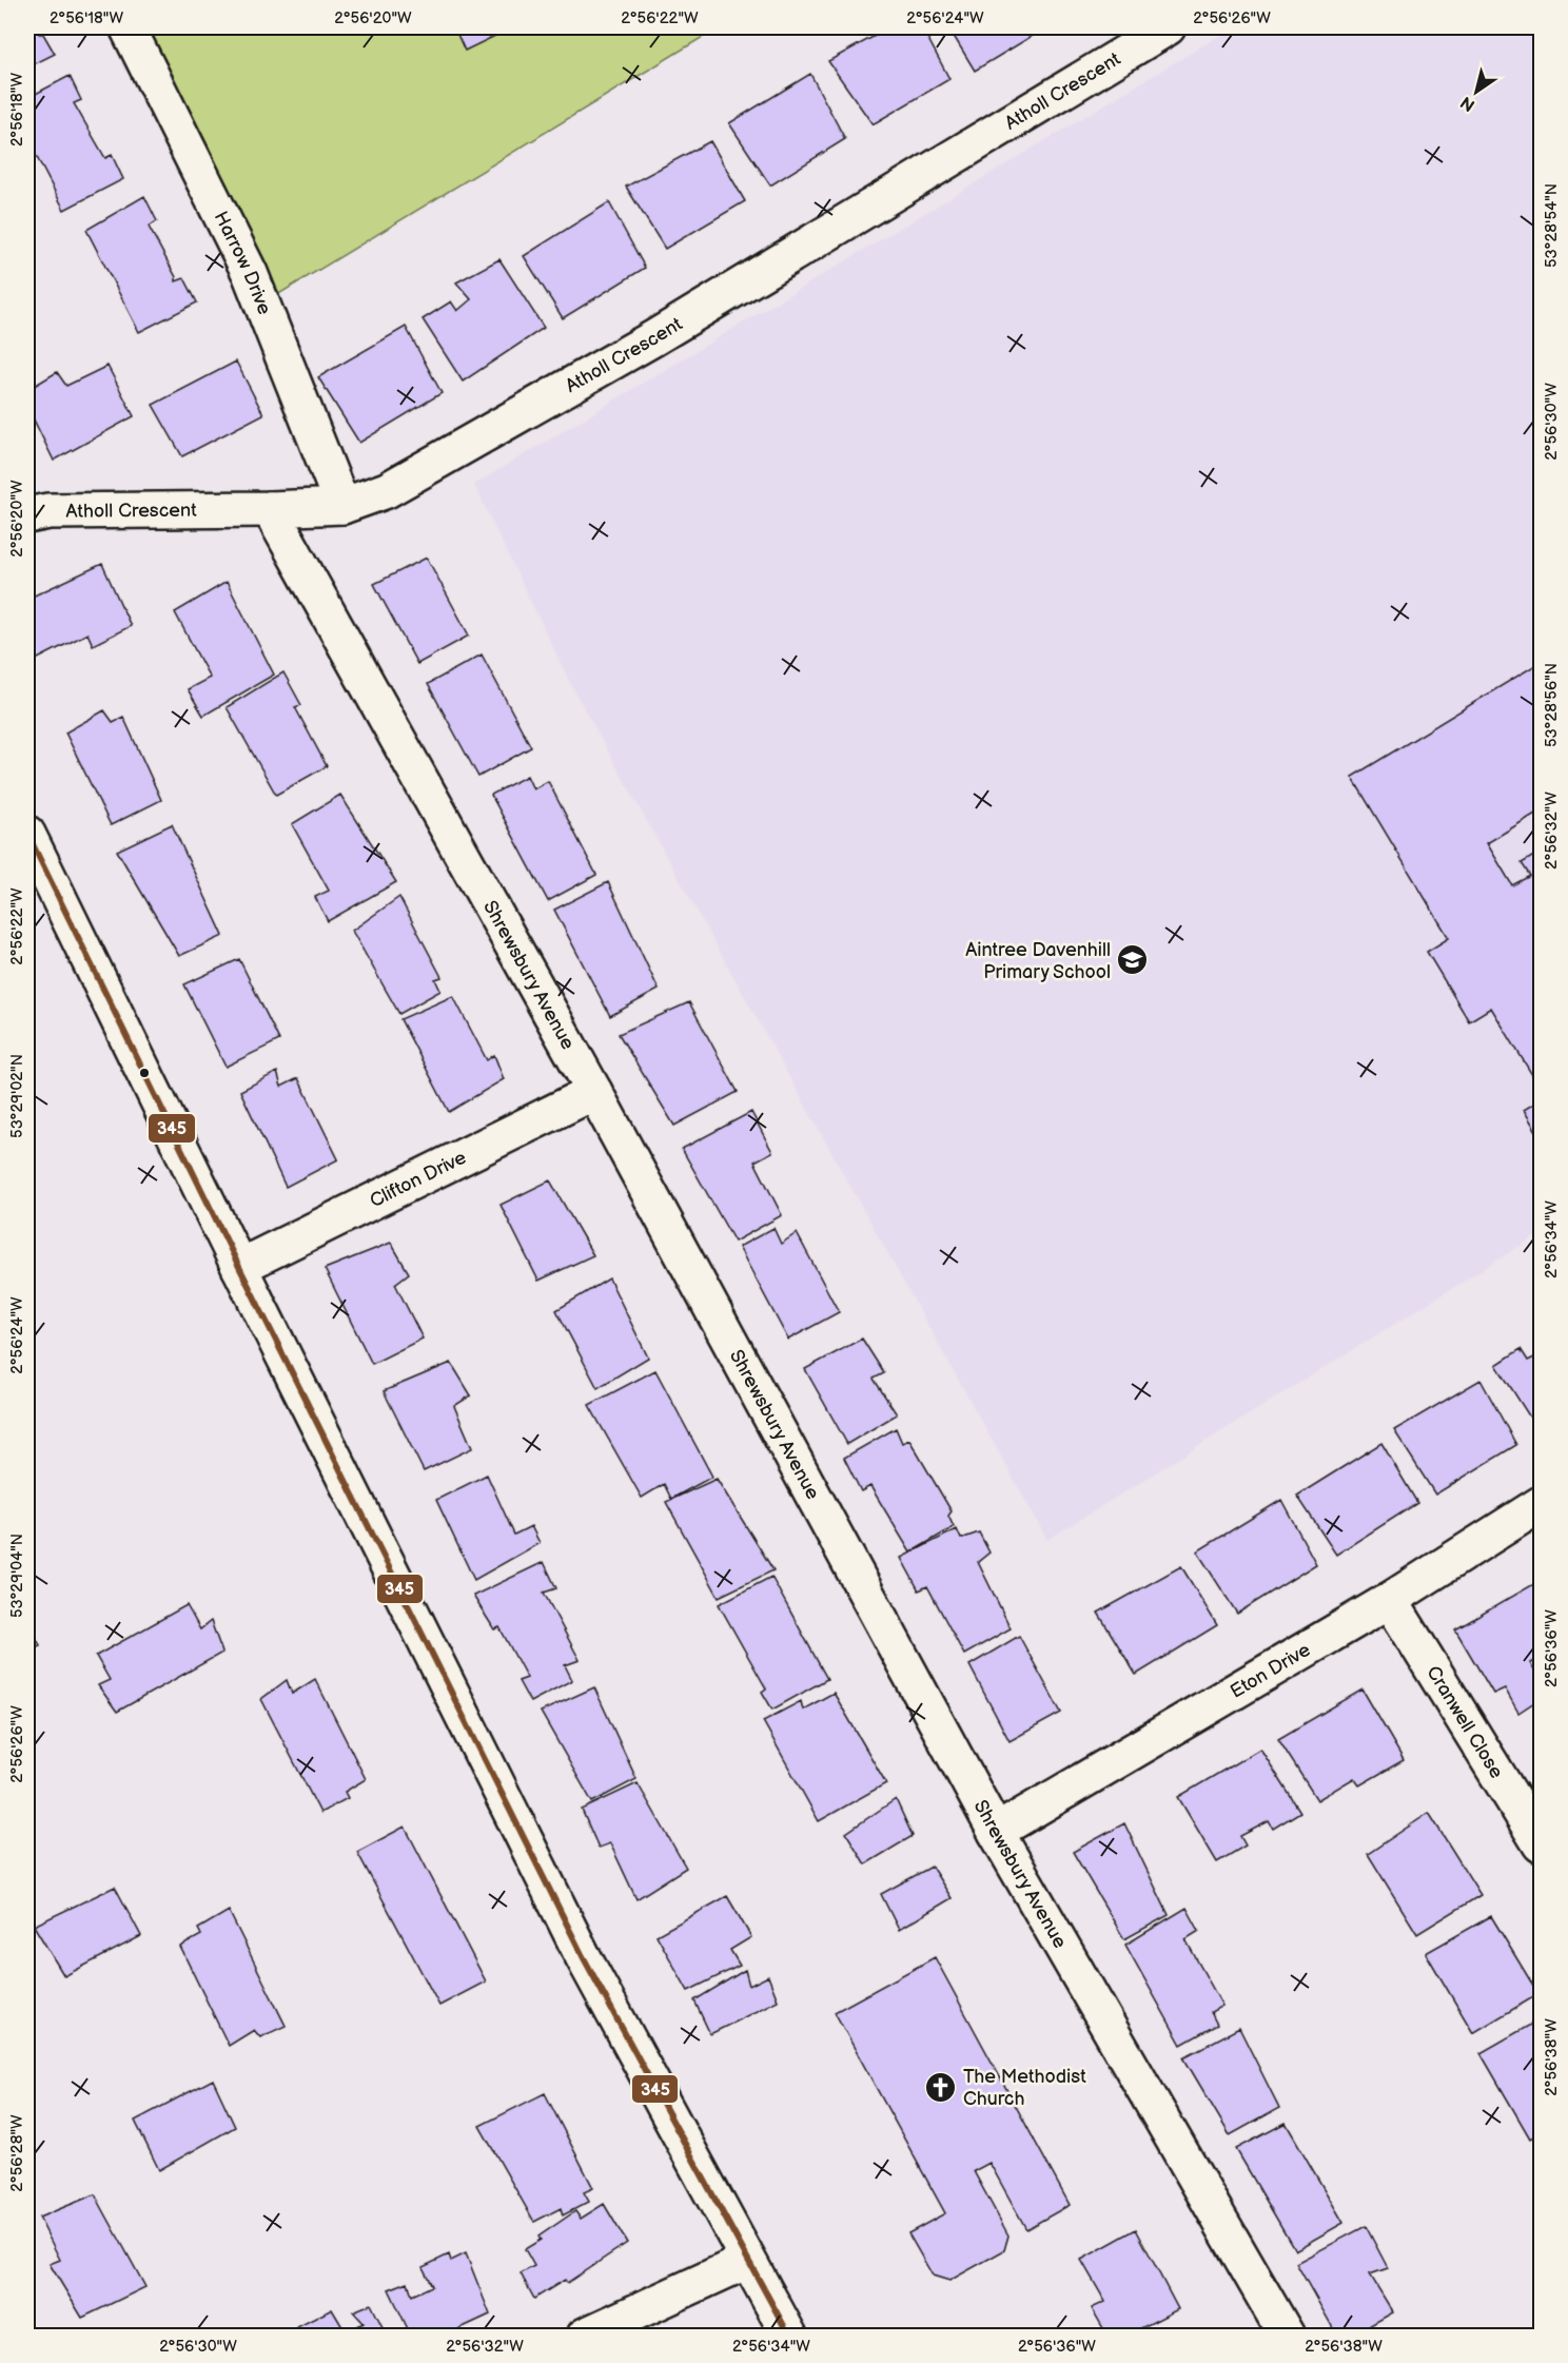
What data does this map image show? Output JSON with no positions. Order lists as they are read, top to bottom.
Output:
{
  "streets": {
    "street": [
      "Atholl Crescent",
      "Harrow Drive",
      "Shrewsbury Avenue",
      "Clifton Drive",
      "Eton Drive",
      "Cranwell Close"
    ]
  },
  "crossings": [
    ["Atholl Crescent", "Harrow Drive"],
    ["Atholl Crescent", "Shrewsbury Avenue"],
    ["Shrewsbury Avenue", "Clifton Drive"],
    ["Shrewsbury Avenue", "Eton Drive"],
    ["Eton Drive", "Cranwell Close"]
  ],
  "places": {
    "school or university": ["Aintree Davenhill Primary School"],
    "church": ["The Methodist Church"]
  },
  "lines": ["transit line 345"],
  "north": "bottom left",
  "coordinates": [
    "2°56'18\"W",
    "2°56'20\"W",
    "2°56'22\"W",
    "2°56'24\"W",
    "2°56'26\"W",
    "53°28'54\"N",
    "2°56'30\"W",
    "53°28'56\"N",
    "2°56'32\"W",
    "53°29'02\"N",
    "2°56'34\"W",
    "53°29'04\"N",
    "2°56'36\"W",
    "2°56'38\"W",
    "2°56'28\"W"
  ]
}
